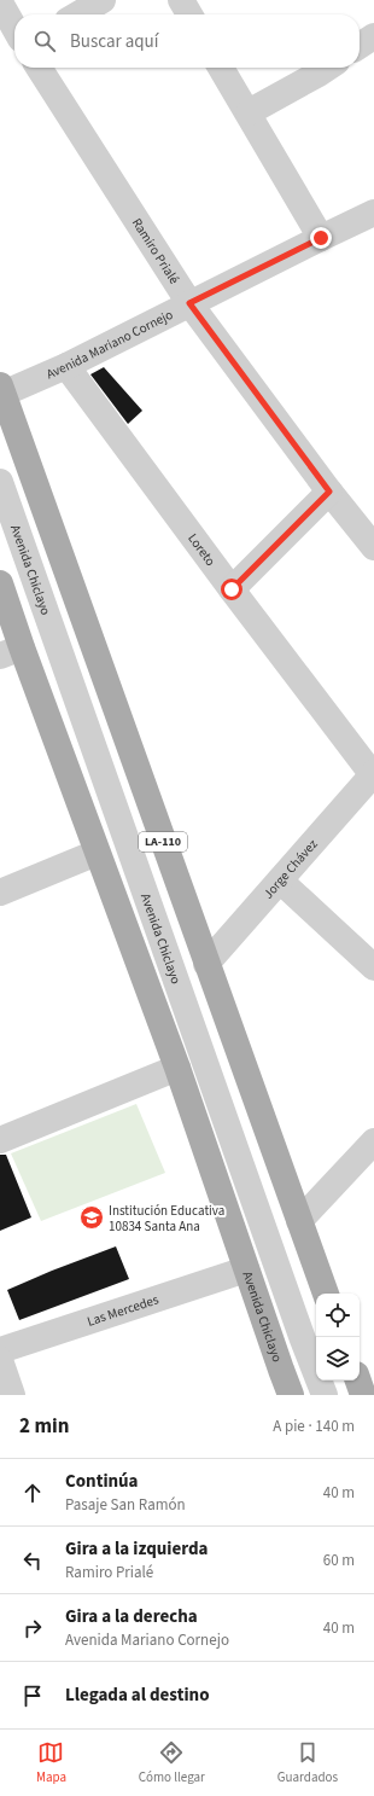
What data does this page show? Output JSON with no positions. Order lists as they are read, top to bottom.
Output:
{
  "streets": {
    "main road": ["Avenida Chiclayo", "LA-110"],
    "street": [
      "Ramiro Prialé",
      "Avenida Mariano Cornejo",
      "Loreto",
      "Jorge Chávez",
      "Las Mercedes"
    ]
  },
  "crossings": [
    ["Ramiro Prialé", "Avenida Mariano Cornejo"],
    ["Avenida Mariano Cornejo", "Loreto"],
    ["Avenida Mariano Cornejo", "LA-110"],
    ["Loreto", "Jorge Chávez"],
    ["Avenida Chiclayo", "Las Mercedes"],
    ["LA-110", "Jorge Chávez"]
  ],
  "places": {
    "school or university": ["Institución Educativa 10834 Santa Ana"]
  },
  "page": {
    "search": "Buscar aquí",
    "heading": ["2 min", "A pie · 140 m"],
    "list": [
      ["Continúa", "Pasaje San Ramón", "40 m"],
      ["Gira a la izquierda", "Ramiro Prialé", "60 m"],
      ["Gira a la derecha", "Avenida Mariano Cornejo", "40 m"],
      "Llegada al destino"
    ],
    "nav": ["Mapa", "Cómo llegar", "Guardados"]
  }
}
